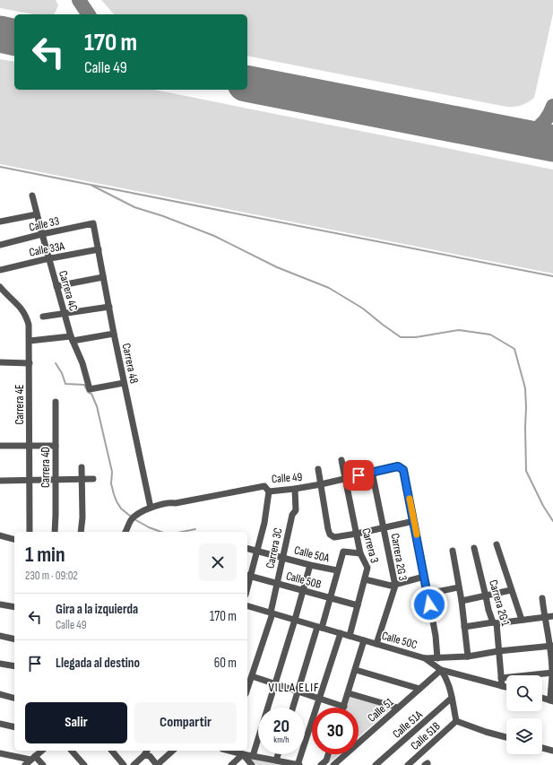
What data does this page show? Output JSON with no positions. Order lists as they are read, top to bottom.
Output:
{
  "streets": {
    "street": [
      "Calle 33",
      "Calle 33A",
      "Carrera 4C",
      "Carrera 48",
      "Carrera 4E",
      "Carrera 4D",
      "Calle 49",
      "Carrera 3",
      "Carrera 3C",
      "Calle 50A",
      "Carrera 2G 3",
      "Calle 50B",
      "Carrera 2G 1",
      "Calle 50C",
      "Calle 51",
      "Calle 51A",
      "Calle 51B"
    ]
  },
  "crossings": [
    ["Calle 33", "Carrera 4C"],
    ["Calle 33", "Carrera 48"],
    ["Calle 33A", "Carrera 4C"],
    ["Calle 33A", "Carrera 48"],
    ["Carrera 4C", "Carrera 48"],
    ["Carrera 48", "Calle 49"],
    ["Calle 49", "Carrera 3"],
    ["Calle 49", "Carrera 3C"],
    ["Calle 49", "Carrera 2G 3"],
    ["Carrera 3", "Calle 50A"],
    ["Carrera 3", "Calle 50B"],
    ["Carrera 3", "Calle 50C"],
    ["Carrera 3C", "Calle 50A"],
    ["Carrera 3C", "Calle 50B"],
    ["Carrera 3C", "Calle 50C"],
    ["Carrera 2G 3", "Calle 50C"],
    ["Carrera 2G 1", "Calle 50C"]
  ],
  "districts": ["VILLA ELIF"],
  "page": {
    "turn": ["170 m", "Calle 49"],
    "heading": ["1 min", "230 m · 09:02"],
    "list": [
      {
        "name": "Gira a la izquierda",
        "note": "Calle 49",
        "value": "170 m"
      },
      {
        "name": "Llegada al destino",
        "value": "60 m"
      }
    ],
    "buttons": ["Salir", "Compartir"],
    "speed": "20 km/h",
    "limit": "30"
  }
}
